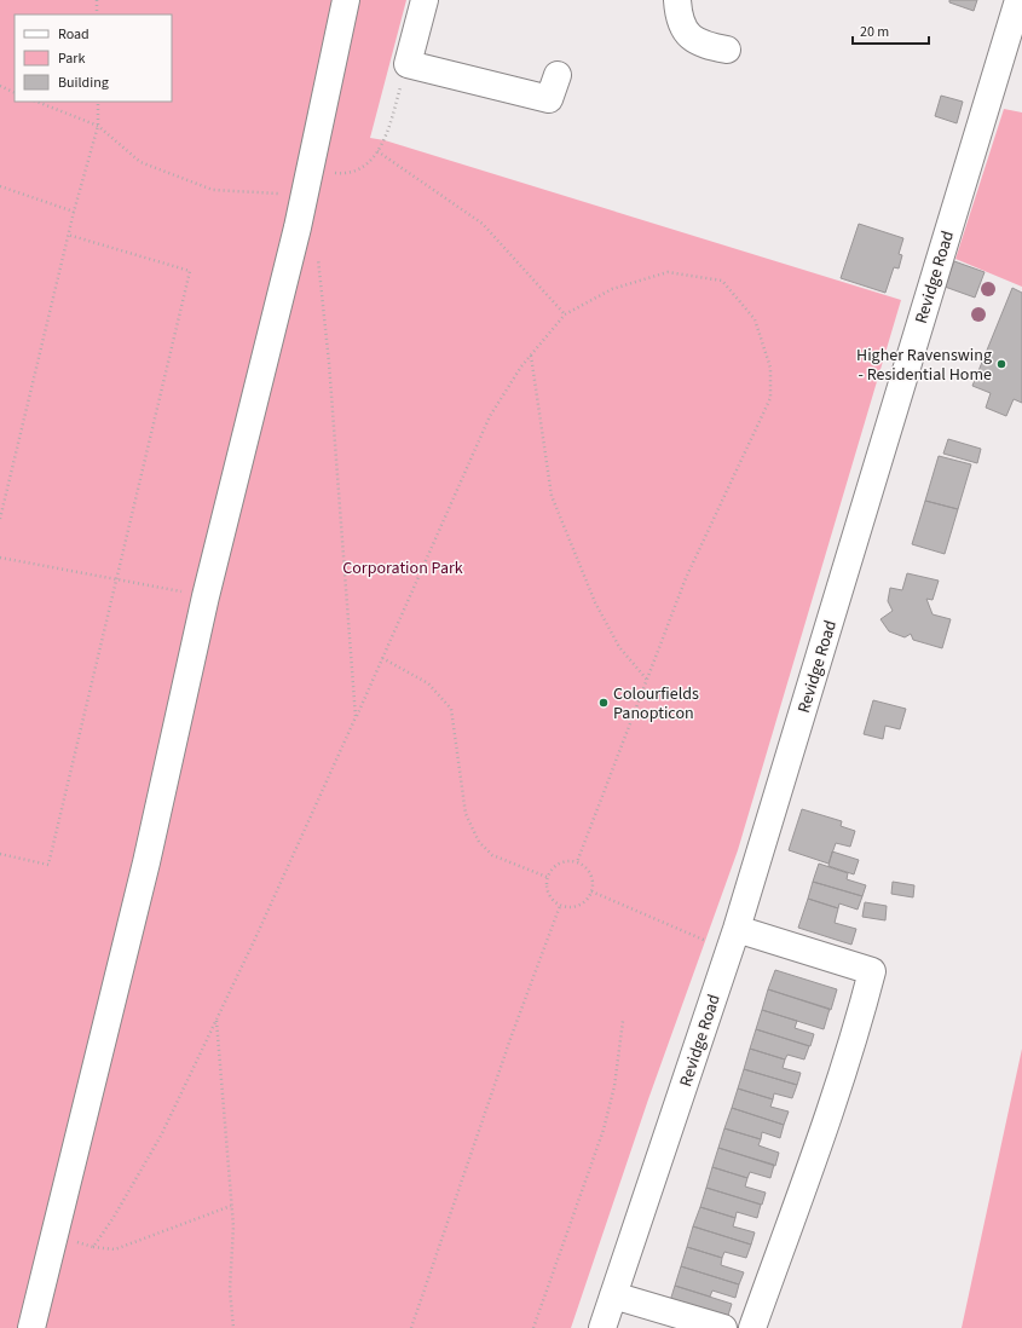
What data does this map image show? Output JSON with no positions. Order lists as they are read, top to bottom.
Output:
{
  "streets": {
    "street": ["Revidge Road"]
  },
  "parks": ["Corporation Park"],
  "places": ["Higher Ravenswing - Residential Home", "Colourfields Panopticon"],
  "legend": ["Road", "Park", "Building"],
  "scale_bar": "20 m"
}
